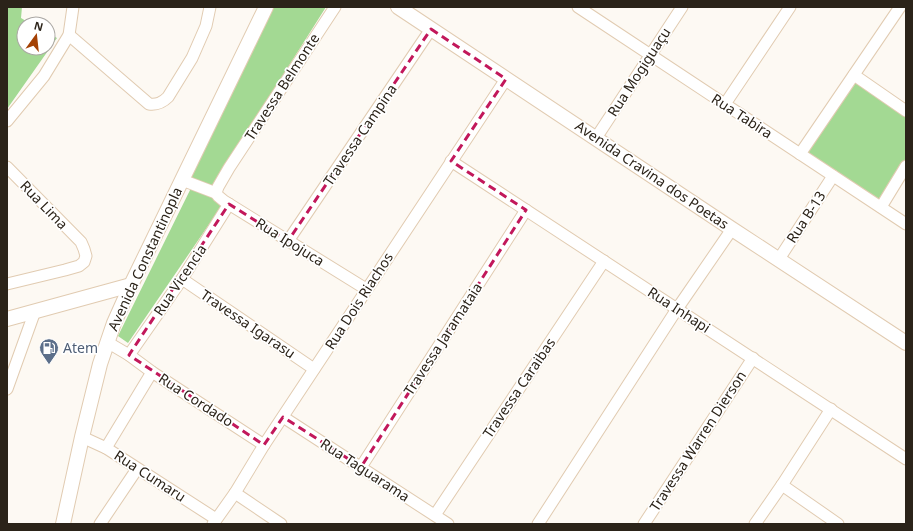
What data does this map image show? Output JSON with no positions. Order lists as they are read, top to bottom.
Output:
{
  "streets": {
    "street": [
      "Rua Mogiguaçu",
      "Travessa Belmonte",
      "Rua Tabira",
      "Travessa Campina",
      "Avenida Cravina dos Poetas",
      "Rua Lima",
      "Rua B-13",
      "Rua Ipojuca",
      "Avenida Constantinopla",
      "Rua Vicencia",
      "Rua Dois Riachos",
      "Rua Inhapi",
      "Travessa Igarasu",
      "Travessa Jaramataia",
      "Travessa Caraibas",
      "Rua Cordado",
      "Travessa Warren Dierson",
      "Rua Taguarama",
      "Rua Cumaru"
    ]
  },
  "crossings": [
    ["Rua Mogiguaçu", "Rua Tabira"],
    ["Rua Mogiguaçu", "Avenida Cravina dos Poetas"],
    ["Travessa Belmonte", "Rua Ipojuca"],
    ["Rua Tabira", "Rua B-13"],
    ["Travessa Campina", "Avenida Cravina dos Poetas"],
    ["Travessa Campina", "Rua Ipojuca"],
    ["Avenida Cravina dos Poetas", "Rua B-13"],
    ["Avenida Cravina dos Poetas", "Rua Dois Riachos"],
    ["Rua Ipojuca", "Avenida Constantinopla"],
    ["Rua Ipojuca", "Rua Vicencia"],
    ["Rua Ipojuca", "Rua Dois Riachos"],
    ["Avenida Constantinopla", "Rua Cordado"],
    ["Avenida Constantinopla", "Rua Cumaru"],
    ["Rua Vicencia", "Travessa Igarasu"],
    ["Rua Vicencia", "Rua Cordado"],
    ["Rua Dois Riachos", "Rua Inhapi"],
    ["Rua Dois Riachos", "Travessa Igarasu"],
    ["Rua Dois Riachos", "Rua Cordado"],
    ["Rua Dois Riachos", "Rua Taguarama"],
    ["Rua Dois Riachos", "Rua Cumaru"],
    ["Rua Inhapi", "Travessa Jaramataia"],
    ["Rua Inhapi", "Travessa Caraibas"],
    ["Rua Inhapi", "Travessa Warren Dierson"],
    ["Travessa Jaramataia", "Rua Taguarama"],
    ["Travessa Caraibas", "Rua Taguarama"]
  ],
  "places": {
    "fuel station": ["Atem"]
  },
  "north": "top"
}
